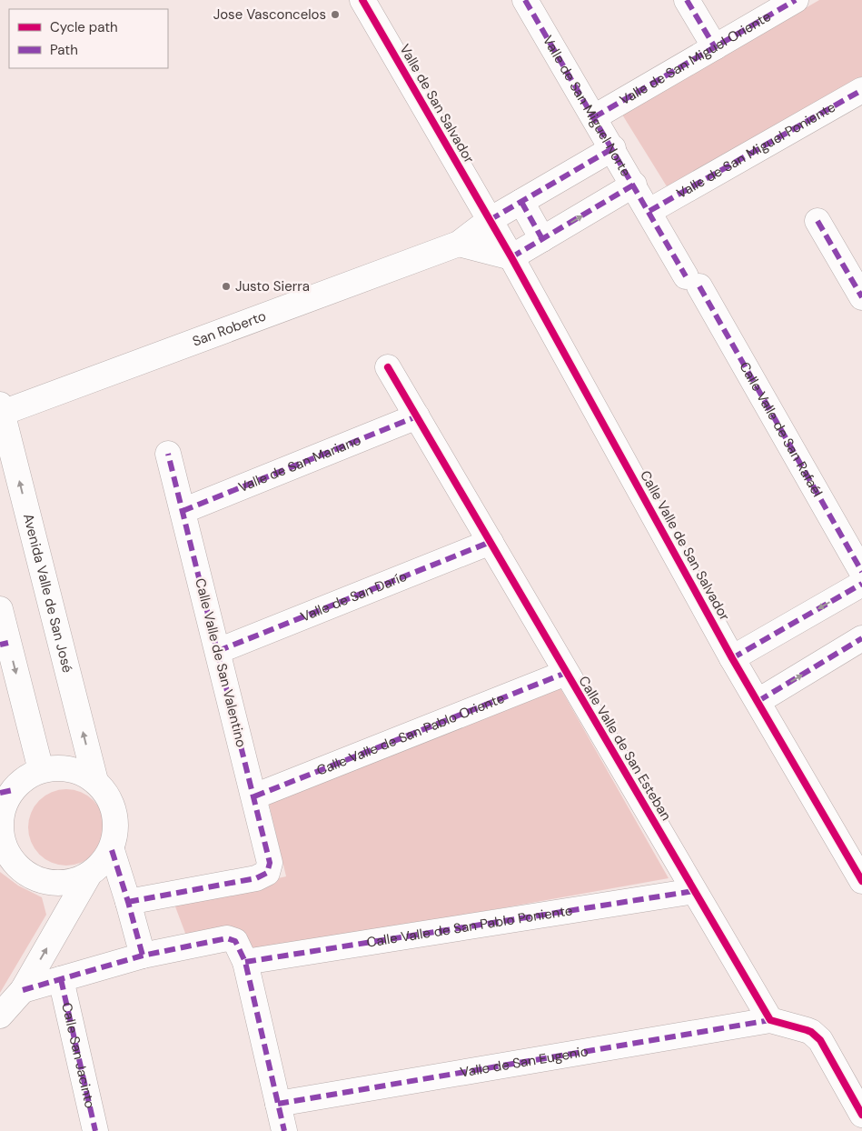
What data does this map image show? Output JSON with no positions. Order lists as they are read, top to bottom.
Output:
{
  "streets": {
    "street": [
      "Valle de San Miguel Oriente",
      "Valle de San Salvador",
      "Valle de San Miguel Norte",
      "Valle de San Miguel Poniente",
      "San Roberto",
      "Calle Valle de San Rafaél",
      "Valle de San Mariano",
      "Calle Valle de San Salvador",
      "Avenida Valle de San José",
      "Valle de San Darío",
      "Calle Valle de San Valentino",
      "Calle Valle de San Pablo Oriente",
      "Calle Valle de San Esteban",
      "Calle Valle de San Pablo Poniente",
      "Calle San Jacinto",
      "Valle de San Eugenio"
    ]
  },
  "crossings": [
    ["Valle de San Miguel Oriente", "Valle de San Miguel Norte"],
    ["Valle de San Salvador", "San Roberto"],
    ["Valle de San Salvador", "Calle Valle de San Salvador"],
    ["Valle de San Miguel Norte", "Valle de San Miguel Poniente"],
    ["Valle de San Miguel Norte", "San Roberto"],
    ["Valle de San Miguel Norte", "Calle Valle de San Rafaél"],
    ["San Roberto", "Calle Valle de San Salvador"],
    ["San Roberto", "Avenida Valle de San José"],
    ["Valle de San Mariano", "Calle Valle de San Valentino"],
    ["Valle de San Mariano", "Calle Valle de San Esteban"],
    ["Valle de San Darío", "Calle Valle de San Valentino"],
    ["Valle de San Darío", "Calle Valle de San Esteban"],
    ["Calle Valle de San Valentino", "Calle Valle de San Pablo Oriente"],
    ["Calle Valle de San Pablo Oriente", "Calle Valle de San Esteban"],
    ["Calle Valle de San Esteban", "Calle Valle de San Pablo Poniente"],
    ["Calle Valle de San Esteban", "Valle de San Eugenio"],
    ["Calle Valle de San Pablo Poniente", "Calle San Jacinto"]
  ],
  "places": ["Jose Vasconcelos", "Justo Sierra"],
  "legend": ["Cycle path", "Path"]
}
